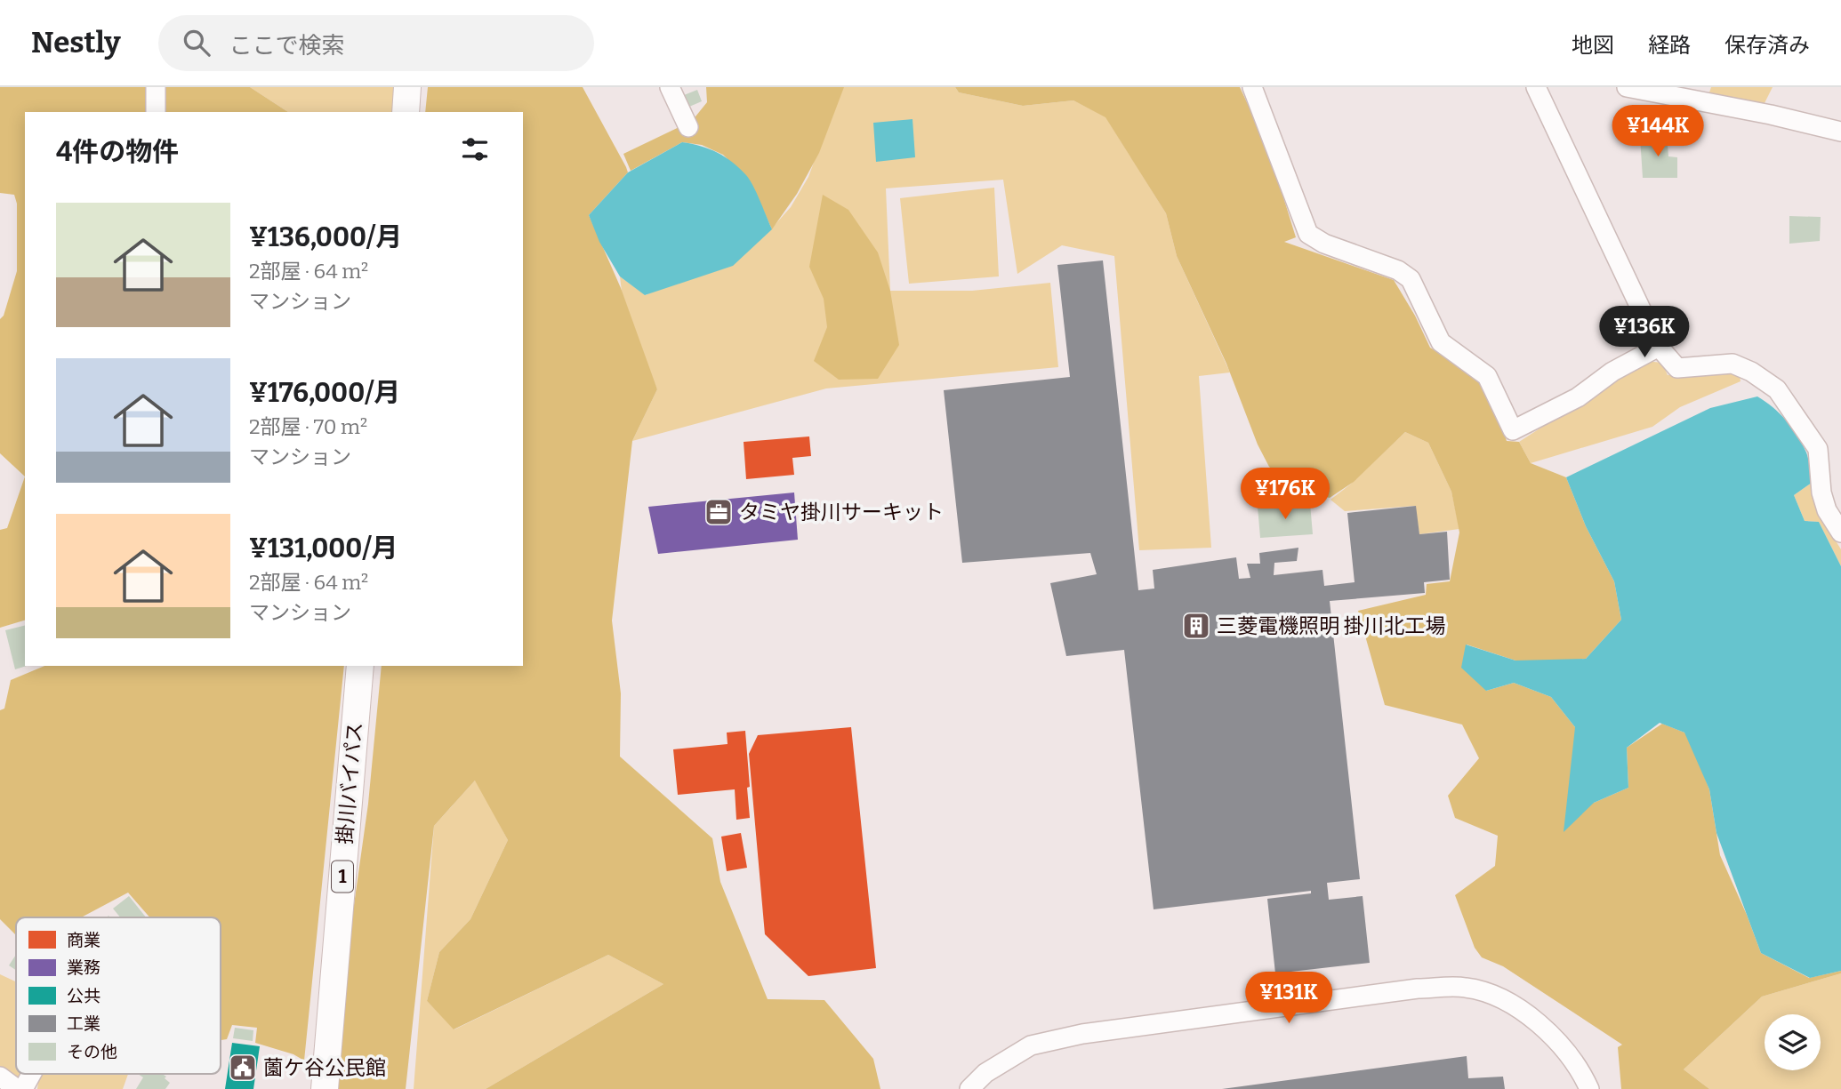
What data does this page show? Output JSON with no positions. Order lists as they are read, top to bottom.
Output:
{
  "streets": {
    "highway": ["掛川バイパス", "1"]
  },
  "places": {
    "office": ["タミヤ掛川サーキット"],
    "building": ["三菱電機照明 掛川北工場"],
    "public building": ["薗ケ谷公民館"]
  },
  "legend": [
    "商業",
    "業務",
    "公共",
    "工業",
    "その他"
  ],
  "page": {
    "header": "Nestly",
    "search": "ここで検索",
    "nav": ["地図", "経路", "保存済み"],
    "price": [
      "¥144K",
      "¥136K",
      "¥176K",
      "¥131K"
    ],
    "heading": "4件の物件",
    "list": [
      {
        "name": "¥136,000/月",
        "note": "2部屋 · 64 m² · マンション"
      },
      {
        "name": "¥176,000/月",
        "note": "2部屋 · 70 m² · マンション"
      },
      {
        "name": "¥131,000/月",
        "note": "2部屋 · 64 m² · マンション"
      }
    ]
  }
}
